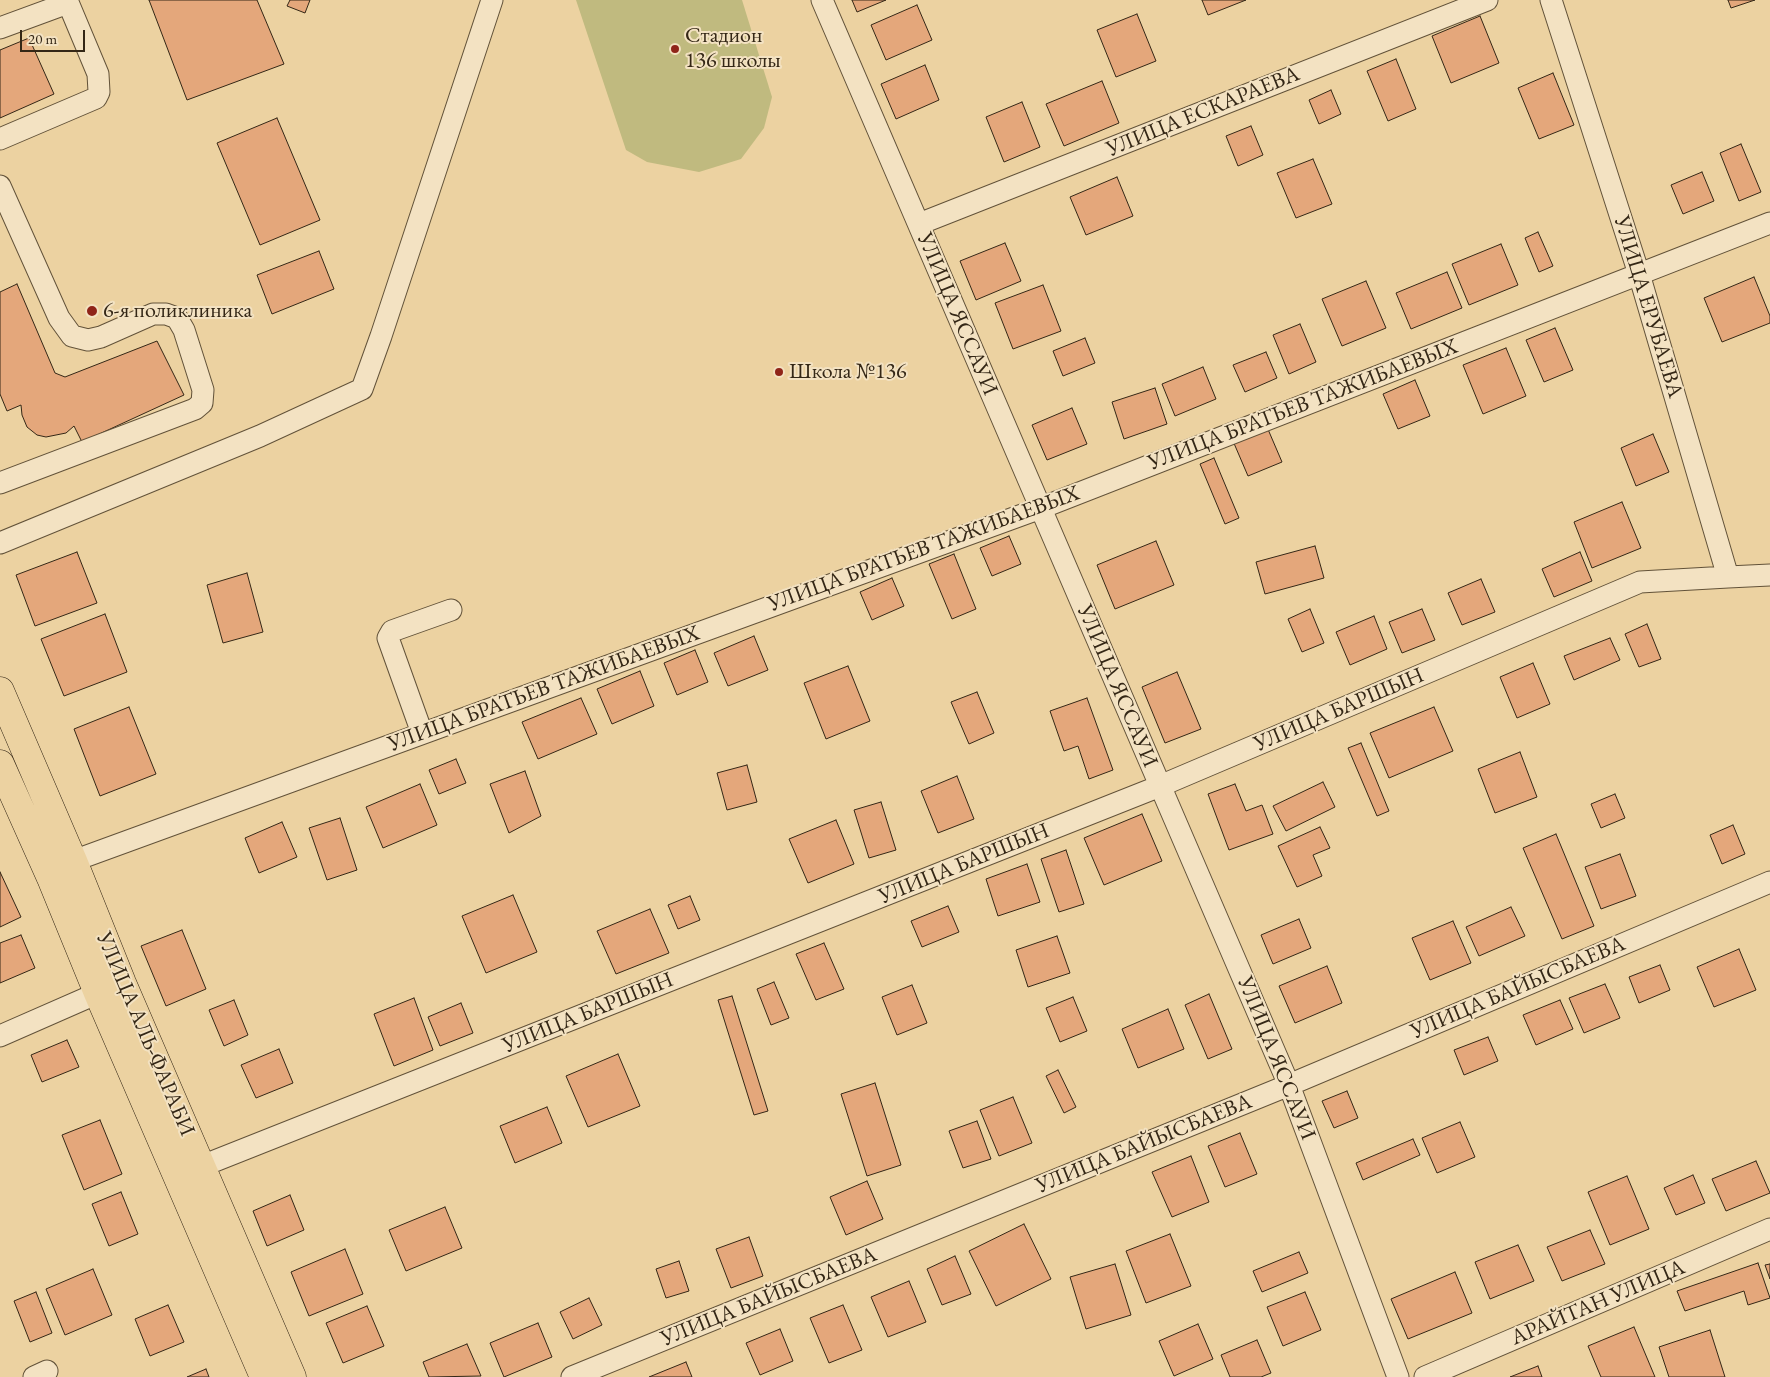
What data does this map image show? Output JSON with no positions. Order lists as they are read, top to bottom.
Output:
{
  "streets": {
    "main road": ["УЛИЦА АЛЬ-ФАРАБИ"],
    "street": [
      "УЛИЦА ЕСКАРАЕВА",
      "УЛИЦА ЕРУБАЕВА",
      "УЛИЦА ЯССАУИ",
      "УЛИЦА БРАТЬЕВ ТАЖИБАЕВЫХ",
      "УЛИЦА БАРШЫН",
      "УЛИЦА БАЙЫСБАЕВА",
      "АРАЙТАН УЛИЦА"
    ]
  },
  "crossings": [
    ["УЛИЦА ЕСКАРАЕВА", "УЛИЦА ЯССАУИ"],
    ["УЛИЦА ЕРУБАЕВА", "УЛИЦА БРАТЬЕВ ТАЖИБАЕВЫХ"],
    ["УЛИЦА ЕРУБАЕВА", "УЛИЦА БАРШЫН"],
    ["УЛИЦА ЯССАУИ", "УЛИЦА БРАТЬЕВ ТАЖИБАЕВЫХ"],
    ["УЛИЦА ЯССАУИ", "УЛИЦА БАРШЫН"],
    ["УЛИЦА ЯССАУИ", "УЛИЦА БАЙЫСБАЕВА"],
    ["УЛИЦА БРАТЬЕВ ТАЖИБАЕВЫХ", "УЛИЦА АЛЬ-ФАРАБИ"],
    ["УЛИЦА БАРШЫН", "УЛИЦА АЛЬ-ФАРАБИ"]
  ],
  "places": ["Стадион 136 школы", "6-я поликлиника", "Школа №136"],
  "scale_bar": "20 m"
}
